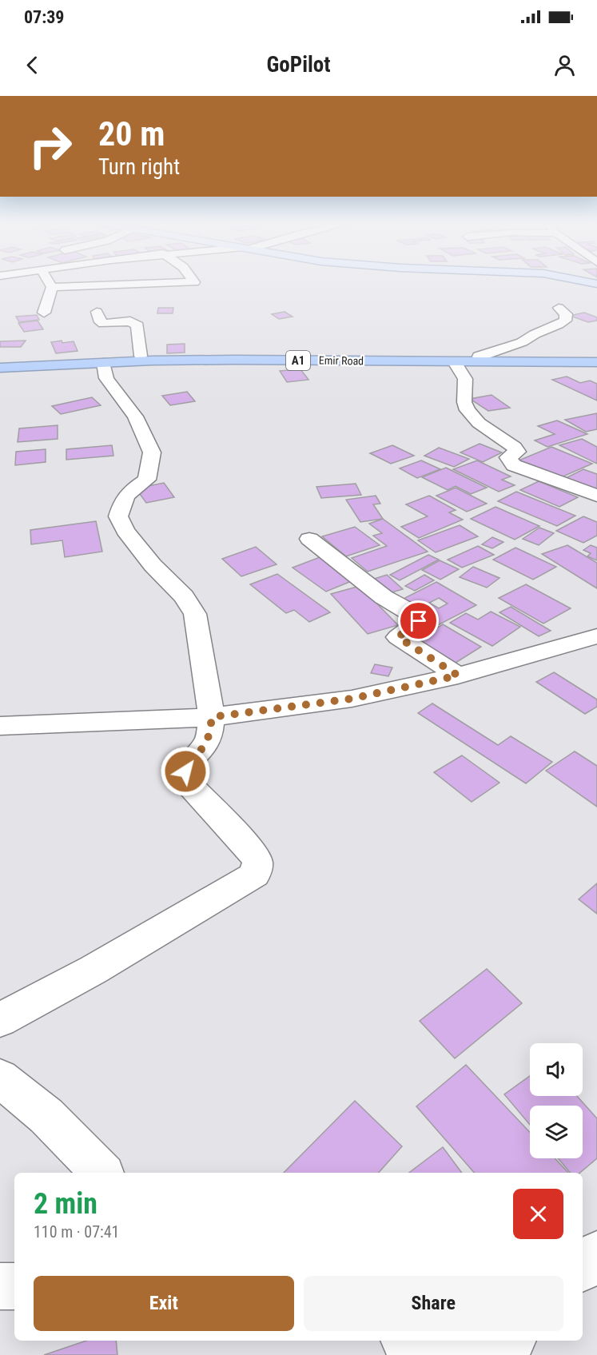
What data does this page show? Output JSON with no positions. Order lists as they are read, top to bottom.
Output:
{
  "streets": {
    "highway": ["A1", "Emir Road"]
  },
  "page": {
    "status": "07:39",
    "header": "GoPilot",
    "turn": ["20 m", "Turn right"],
    "heading": ["2 min", "110 m · 07:41"],
    "buttons": ["Exit", "Share"]
  }
}
